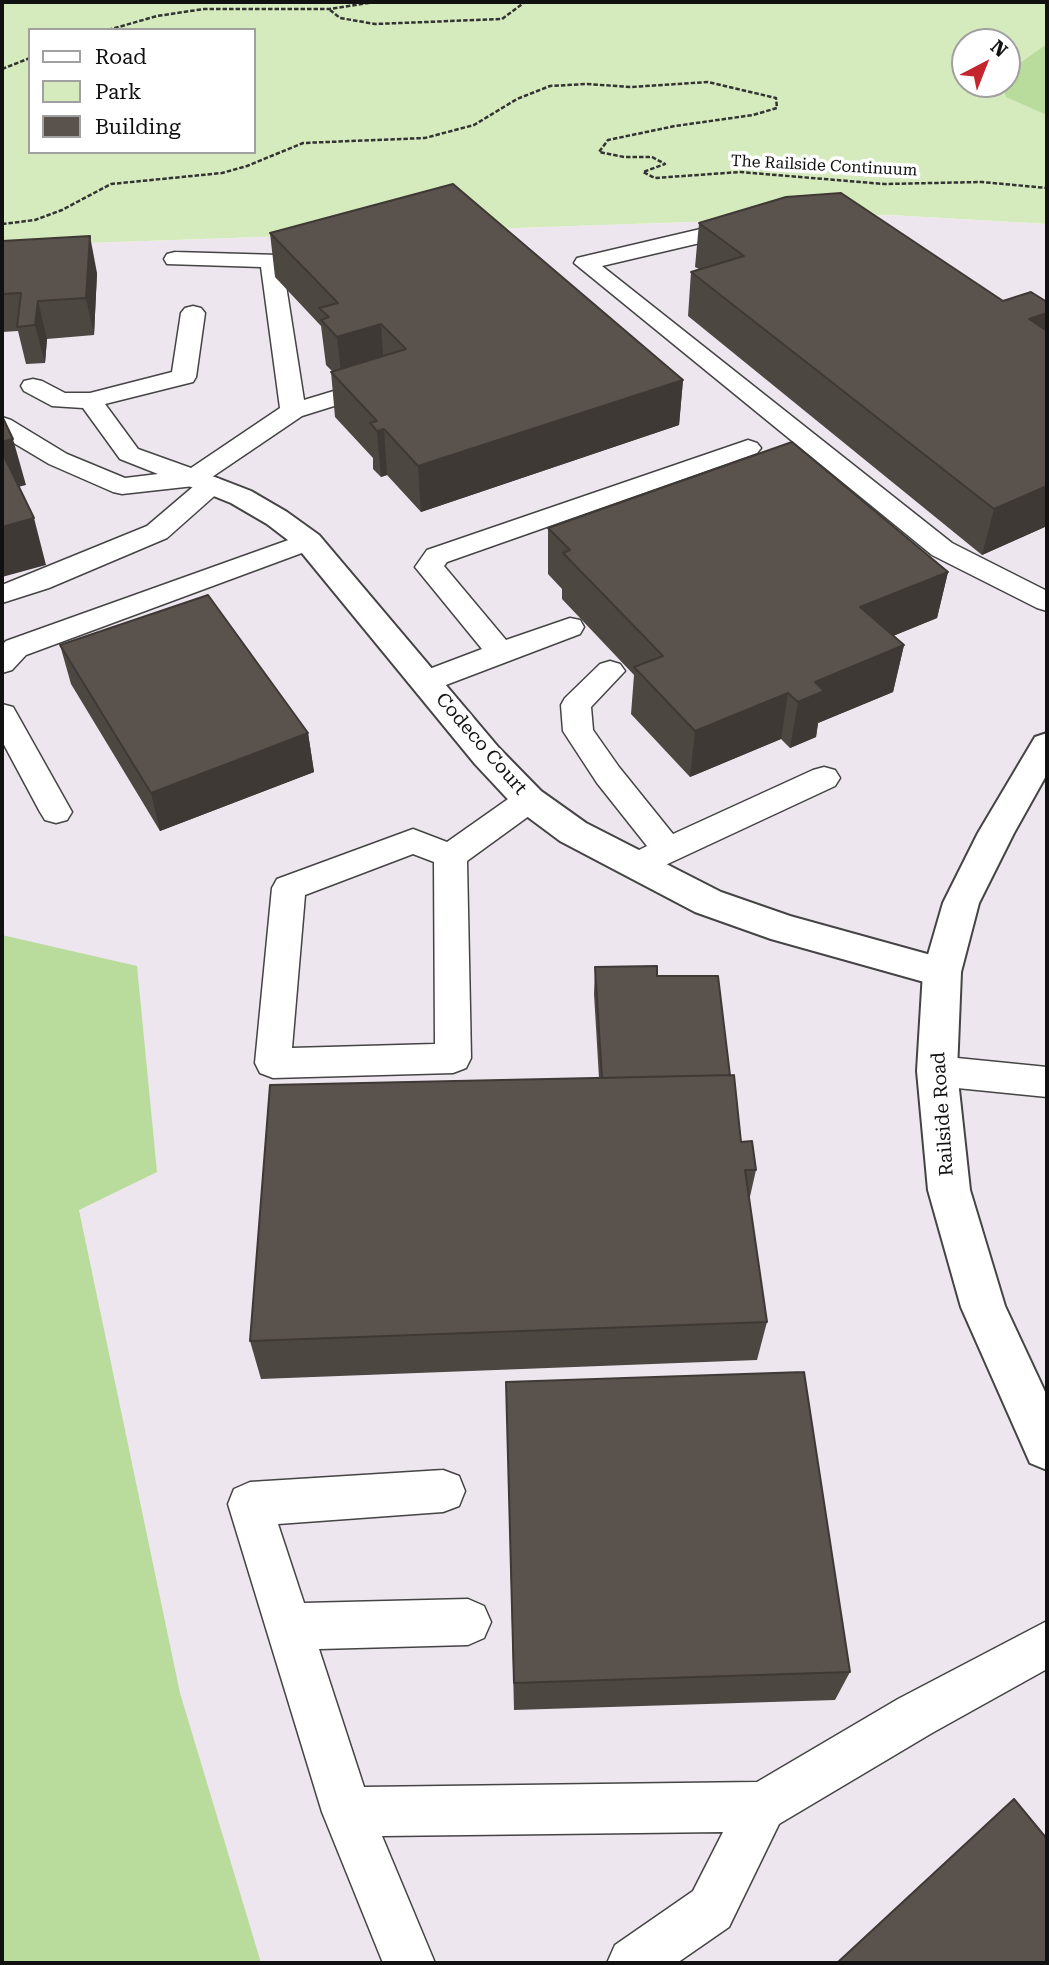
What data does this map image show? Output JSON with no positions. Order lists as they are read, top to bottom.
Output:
{
  "streets": {
    "street": ["Codeco Court", "Railside Road"],
    "path": ["The Railside Continuum"]
  },
  "crossings": [
    ["Codeco Court", "Railside Road"]
  ],
  "legend": ["Road", "Park", "Building"],
  "north": "top right"
}
